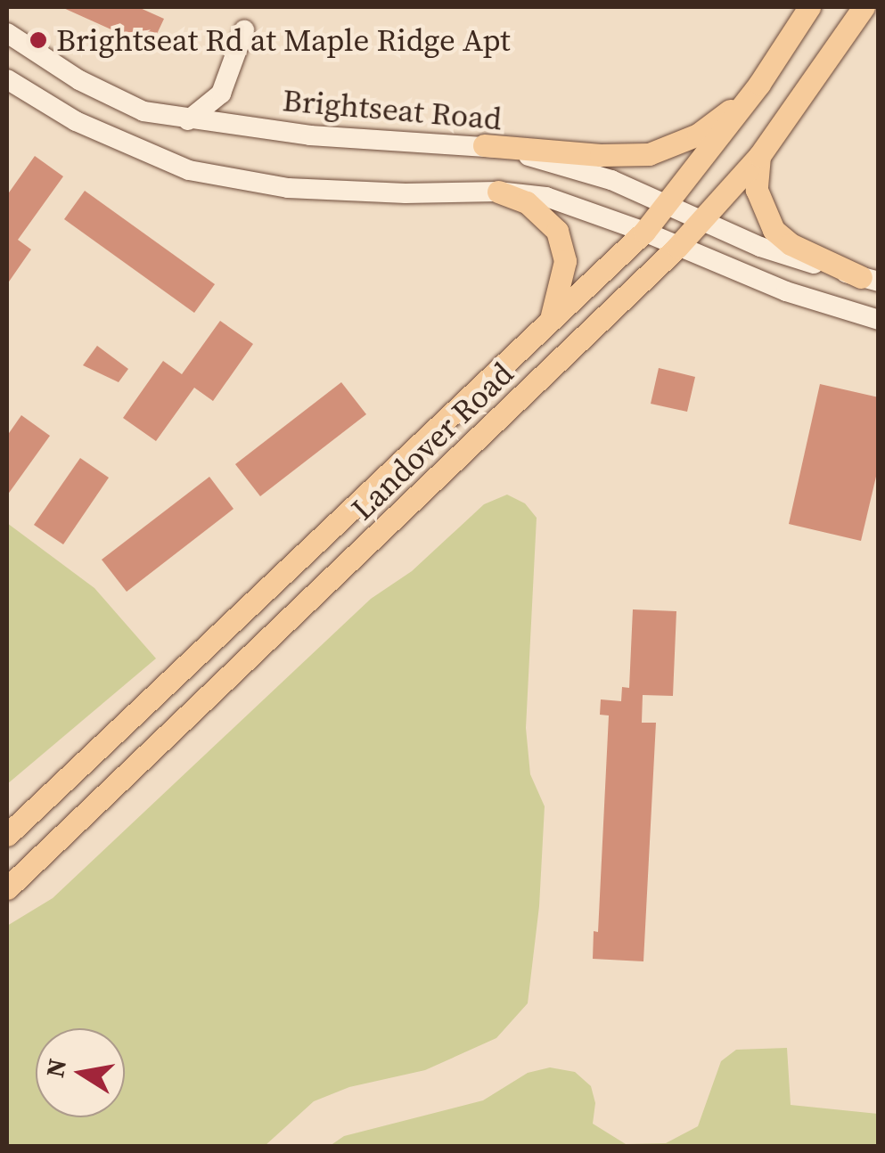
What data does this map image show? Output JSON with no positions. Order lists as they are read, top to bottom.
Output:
{
  "streets": {
    "main road": ["Landover Road"],
    "street": ["Brightseat Road"]
  },
  "crossings": [
    ["Brightseat Road", "Landover Road"]
  ],
  "places": ["Brightseat Rd at Maple Ridge Apt"],
  "north": "left"
}
